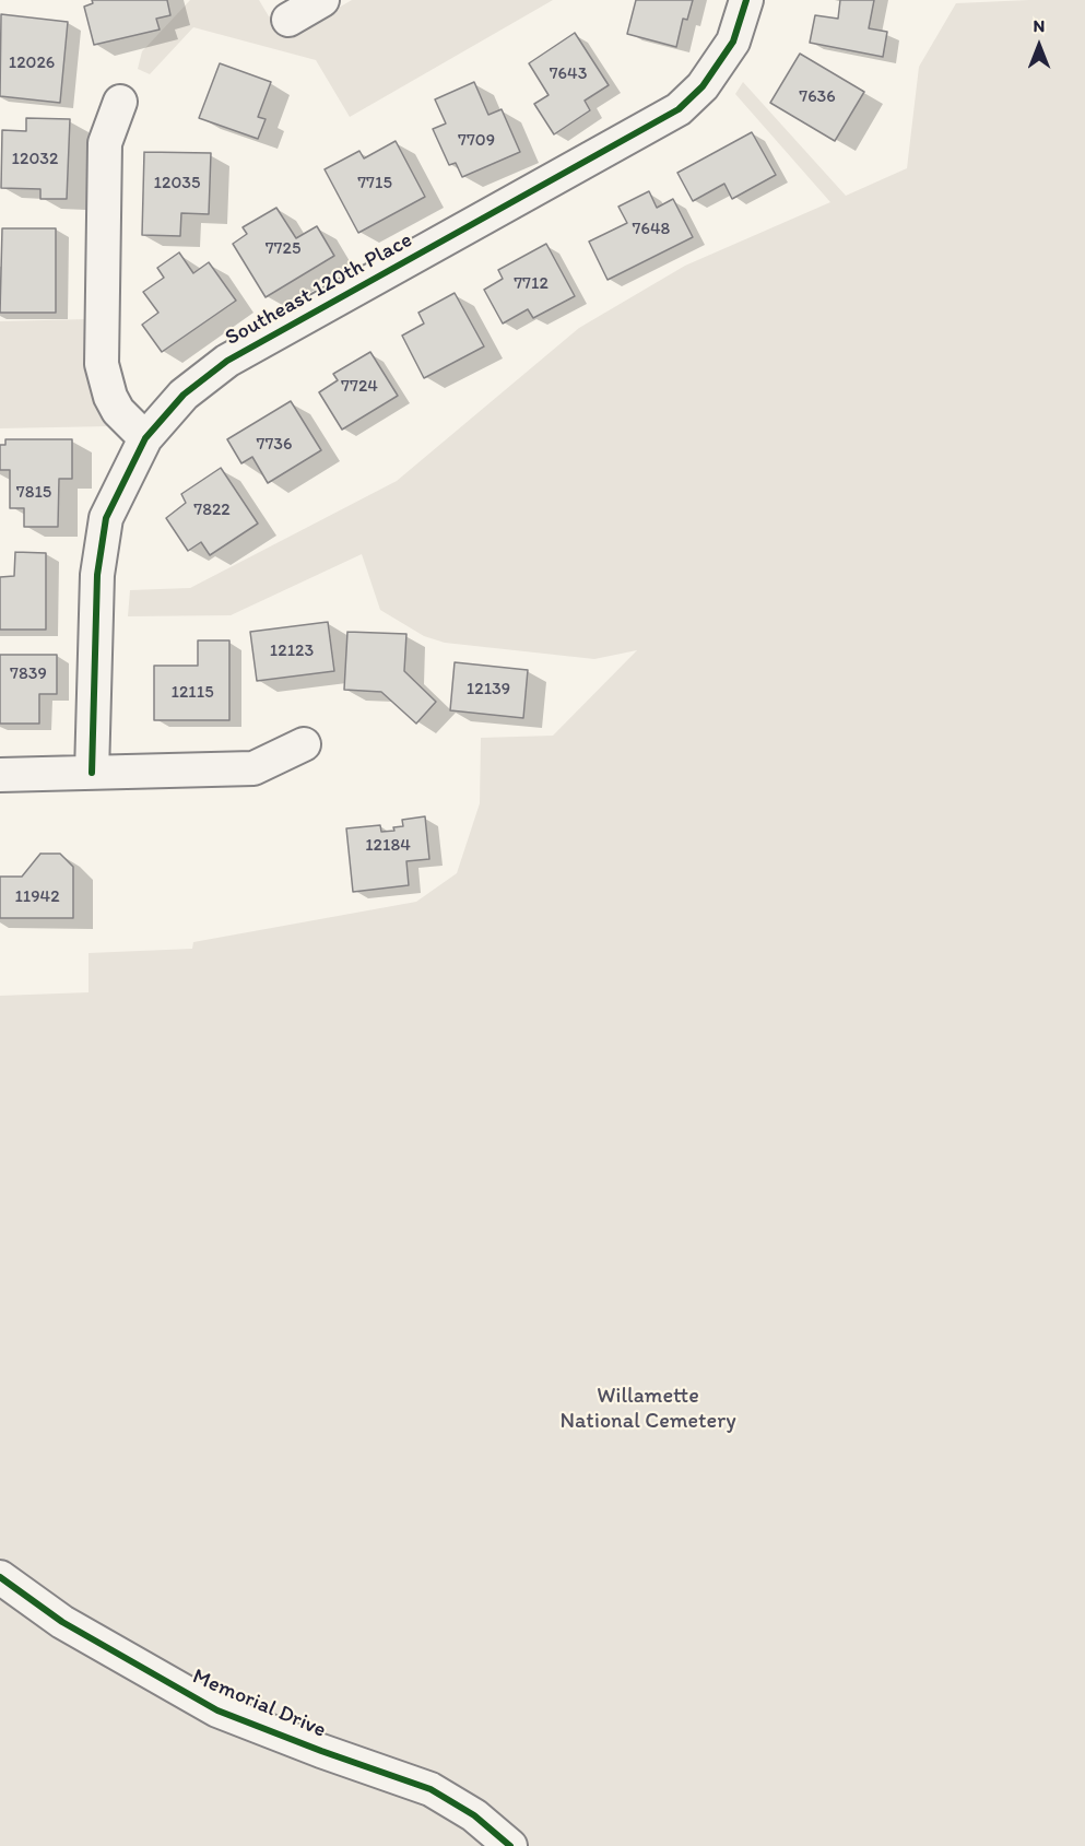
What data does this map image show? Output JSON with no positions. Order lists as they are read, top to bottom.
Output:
{
  "streets": {
    "street": ["Southeast 120th Place", "Memorial Drive"]
  },
  "parks": ["Willamette National Cemetery"],
  "house_numbers": [
    "12026",
    "7643",
    "7636",
    "7709",
    "12032",
    "12035",
    "7715",
    "7648",
    "7725",
    "7712",
    "7724",
    "7736",
    "7815",
    "7822",
    "12123",
    "7839",
    "12139",
    "12115",
    "12184",
    "11942"
  ],
  "north": "top"
}
